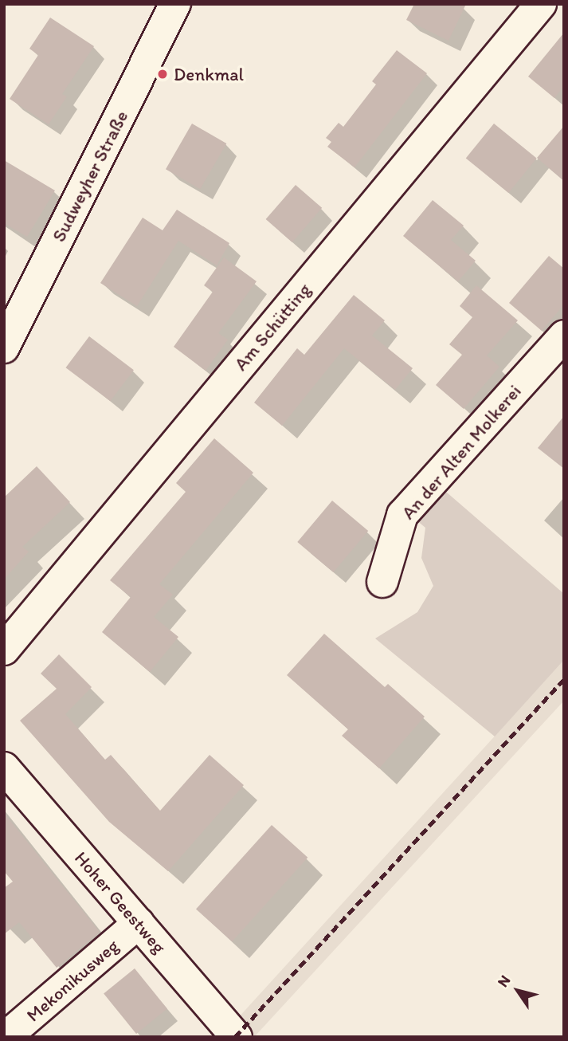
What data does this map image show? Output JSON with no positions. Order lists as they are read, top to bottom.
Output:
{
  "streets": {
    "street": [
      "Sudweyher Straße",
      "Am Schütting",
      "An der Alten Molkerei",
      "Hoher Geestweg",
      "Mekonikusweg"
    ]
  },
  "crossings": [
    ["Hoher Geestweg", "Mekonikusweg"]
  ],
  "places": ["Denkmal"],
  "north": "top left"
}
